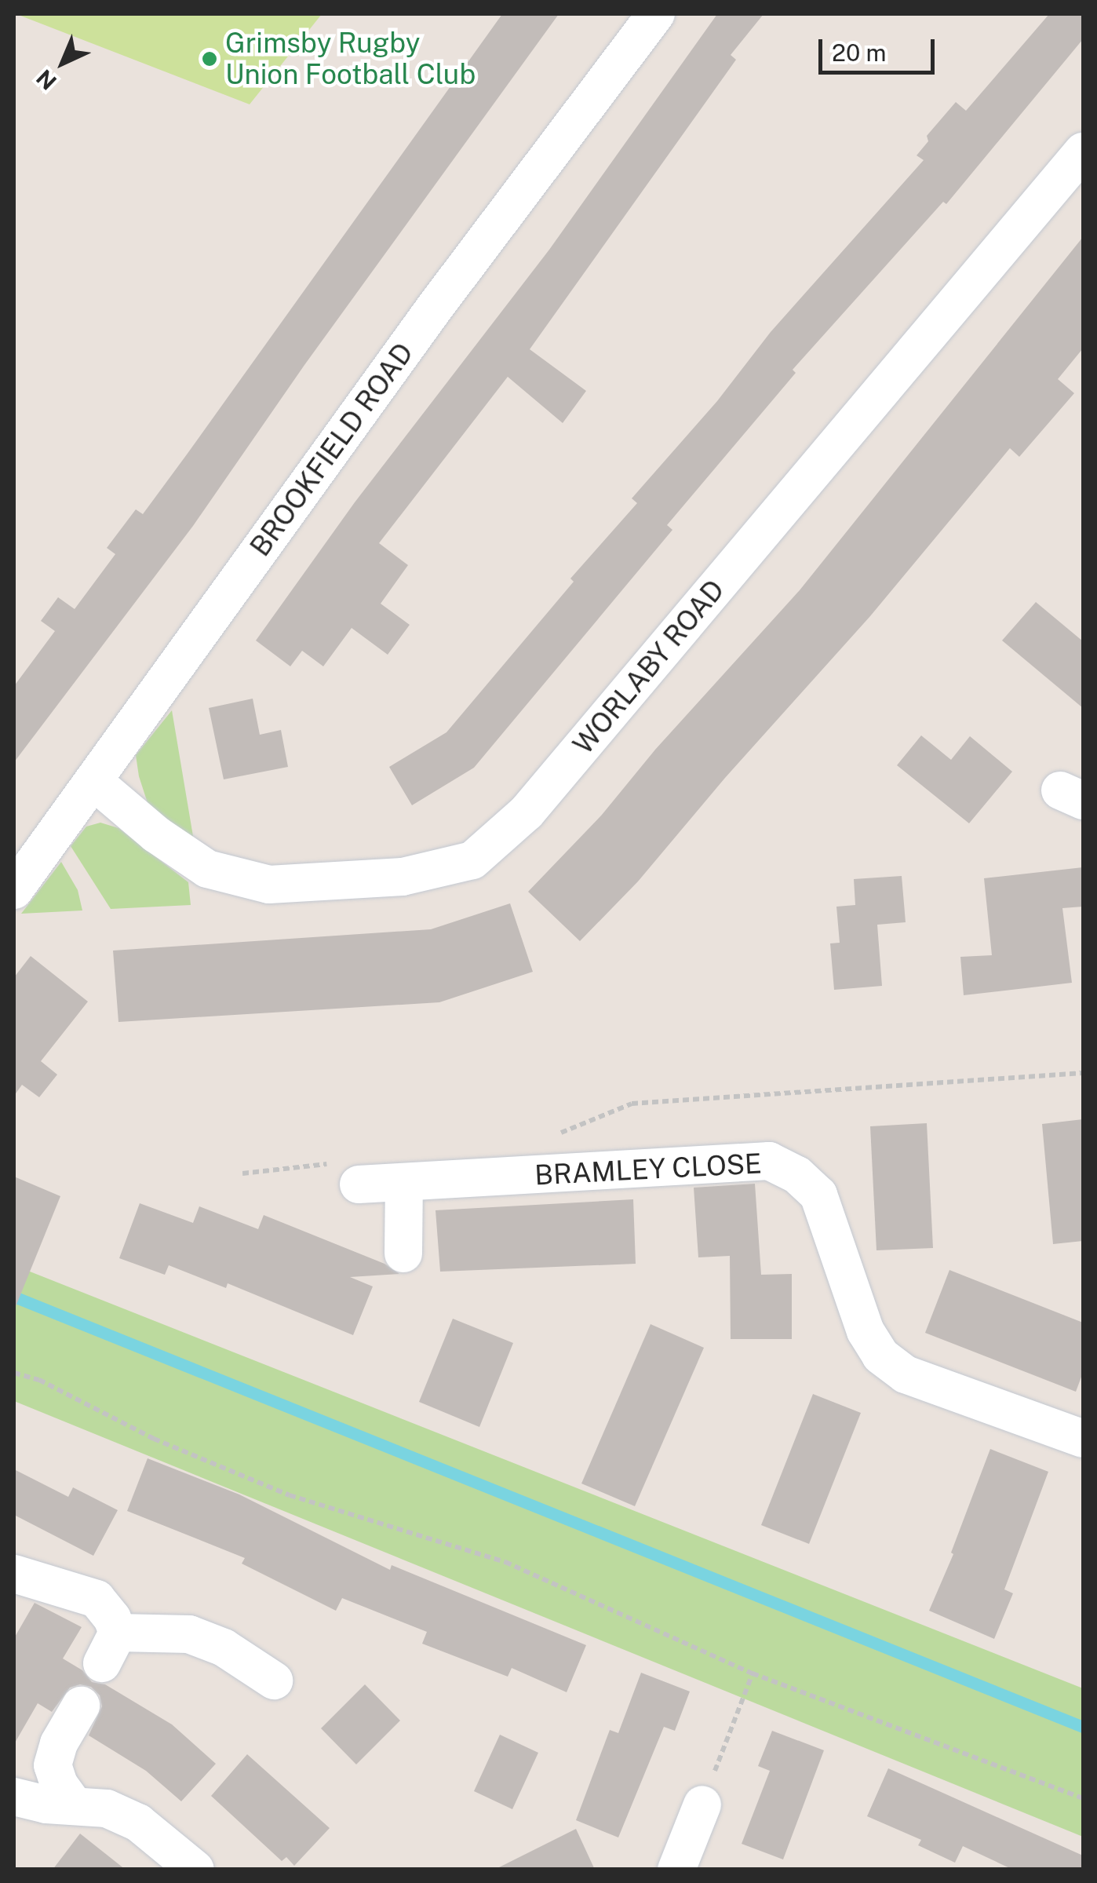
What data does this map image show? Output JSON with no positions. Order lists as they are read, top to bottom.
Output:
{
  "streets": {
    "street": ["BROOKFIELD ROAD", "WORLABY ROAD", "BRAMLEY CLOSE"]
  },
  "crossings": [
    ["BROOKFIELD ROAD", "WORLABY ROAD"]
  ],
  "places": ["Grimsby Rugby Union Football Club"],
  "scale_bar": "20 m",
  "north": "bottom left"
}
